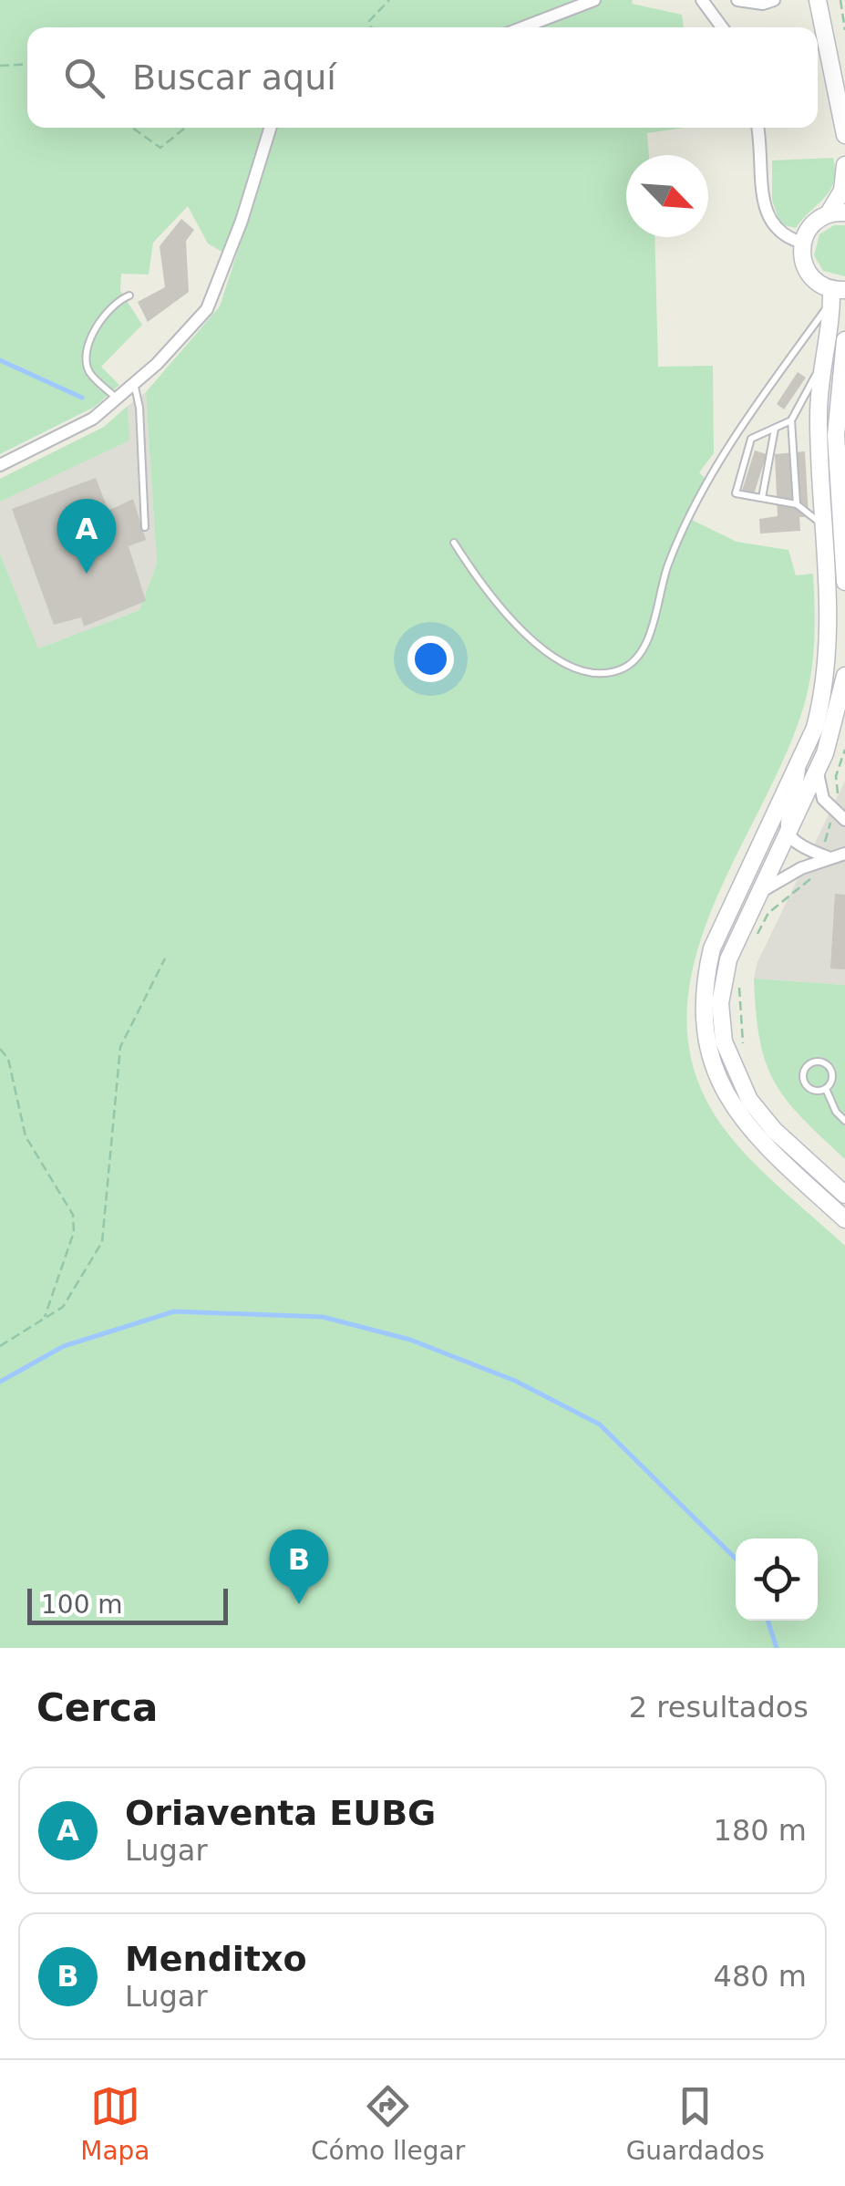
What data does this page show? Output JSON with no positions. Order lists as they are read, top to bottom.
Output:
{
  "scale_bar": "100 m",
  "north": "bottom right",
  "page": {
    "search": "Buscar aquí",
    "pins": ["A", "B"],
    "scale": "100 m",
    "heading": ["Cerca", "2 resultados"],
    "list": [
      {
        "mark": "A",
        "name": "Oriaventa EUBG",
        "note": "Lugar",
        "value": "180 m"
      },
      {
        "mark": "B",
        "name": "Menditxo",
        "note": "Lugar",
        "value": "480 m"
      }
    ],
    "nav": ["Mapa", "Cómo llegar", "Guardados"]
  }
}
